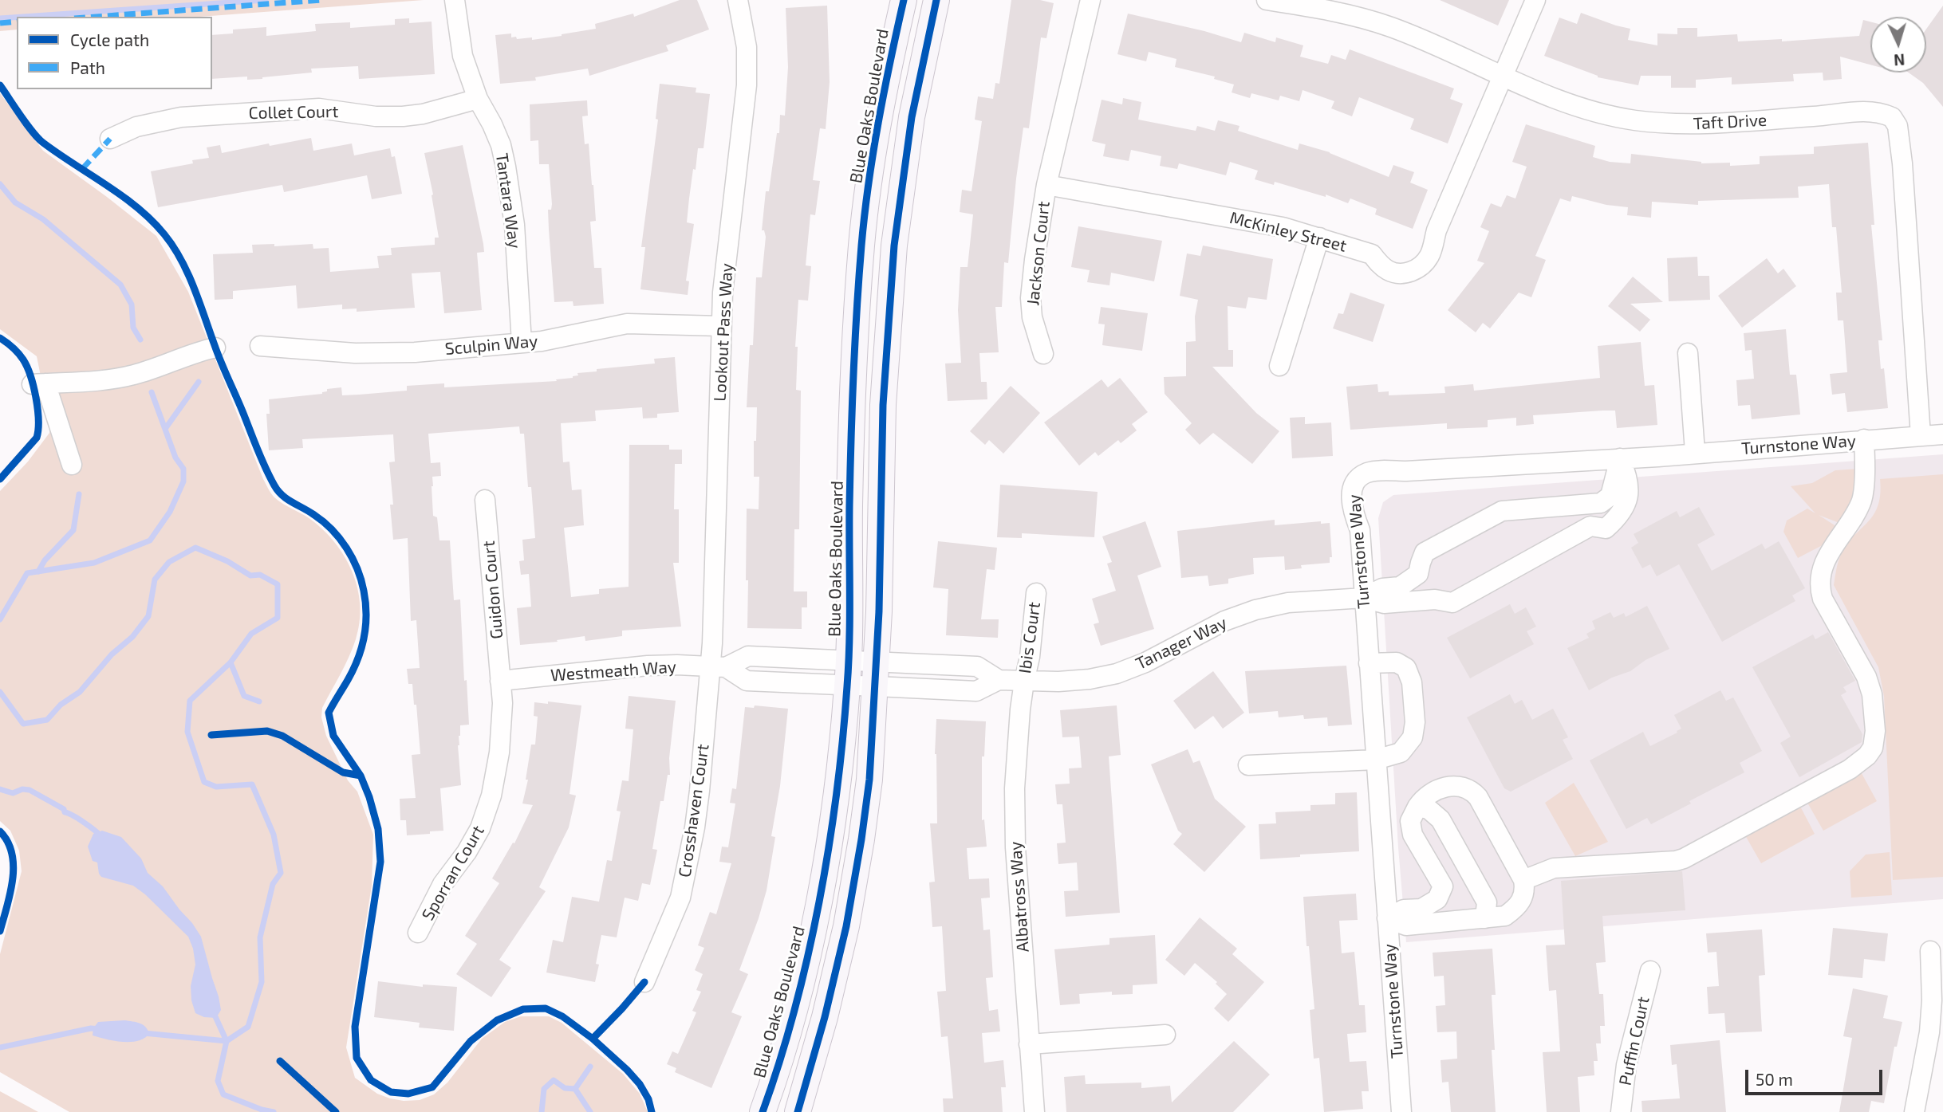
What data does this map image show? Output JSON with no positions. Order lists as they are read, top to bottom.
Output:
{
  "streets": {
    "main road": ["Blue Oaks Boulevard"],
    "street": [
      "Collet Court",
      "Taft Drive",
      "Tantara Way",
      "McKinley Street",
      "Jackson Court",
      "Lookout Pass Way",
      "Sculpin Way",
      "Turnstone Way",
      "Guidon Court",
      "Ibis Court",
      "Tanager Way",
      "Westmeath Way",
      "Crosshaven Court",
      "Sporran Court",
      "Albatross Way",
      "Puffin Court"
    ]
  },
  "crossings": [
    ["Blue Oaks Boulevard", "Tanager Way"],
    ["Blue Oaks Boulevard", "Westmeath Way"],
    ["Collet Court", "Tantara Way"],
    ["Taft Drive", "McKinley Street"],
    ["Taft Drive", "Turnstone Way"],
    ["Tantara Way", "Sculpin Way"],
    ["McKinley Street", "Jackson Court"],
    ["Lookout Pass Way", "Sculpin Way"],
    ["Lookout Pass Way", "Westmeath Way"],
    ["Lookout Pass Way", "Crosshaven Court"],
    ["Turnstone Way", "Tanager Way"],
    ["Guidon Court", "Westmeath Way"],
    ["Guidon Court", "Sporran Court"],
    ["Ibis Court", "Tanager Way"],
    ["Ibis Court", "Albatross Way"],
    ["Tanager Way", "Westmeath Way"],
    ["Tanager Way", "Albatross Way"],
    ["Westmeath Way", "Crosshaven Court"],
    ["Westmeath Way", "Sporran Court"]
  ],
  "legend": ["Cycle path", "Path"],
  "scale_bar": "50 m",
  "north": "bottom"
}
